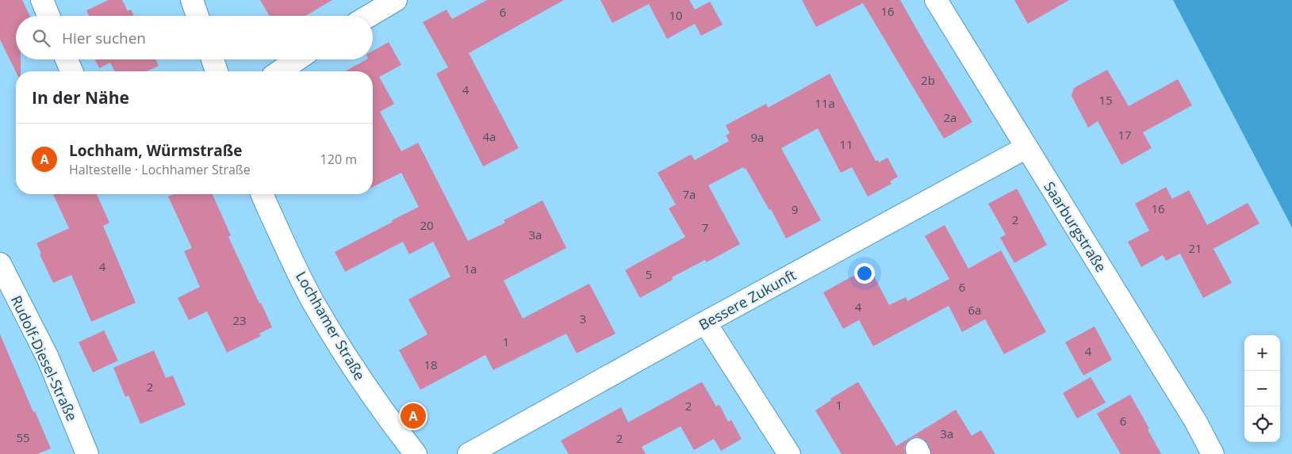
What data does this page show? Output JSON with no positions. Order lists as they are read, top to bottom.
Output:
{
  "streets": {
    "street": [
      "Saarburgstraße",
      "Bessere Zukunft",
      "Lochhamer Straße",
      "Rudolf-Diesel-Straße"
    ]
  },
  "crossings": [
    ["Saarburgstraße", "Bessere Zukunft"]
  ],
  "house_numbers": [
    "16",
    "6",
    "10",
    "2b",
    "4",
    "15",
    "11a",
    "2a",
    "17",
    "4a",
    "9a",
    "11",
    "7a",
    "16",
    "9",
    "2",
    "20",
    "7",
    "3a",
    "21",
    "4",
    "1a",
    "5",
    "6",
    "4",
    "6a",
    "3",
    "23",
    "1",
    "4",
    "18",
    "2",
    "1",
    "2",
    "6",
    "3a",
    "55",
    "2"
  ],
  "page": {
    "search": "Hier suchen",
    "heading": "In der Nähe",
    "list": [
      {
        "mark": "A",
        "name": "Lochham, Würmstraße",
        "note": "Haltestelle · Lochhamer Straße",
        "value": "120 m"
      }
    ],
    "map_buttons": ["+", "−"],
    "pins": "A"
  }
}
